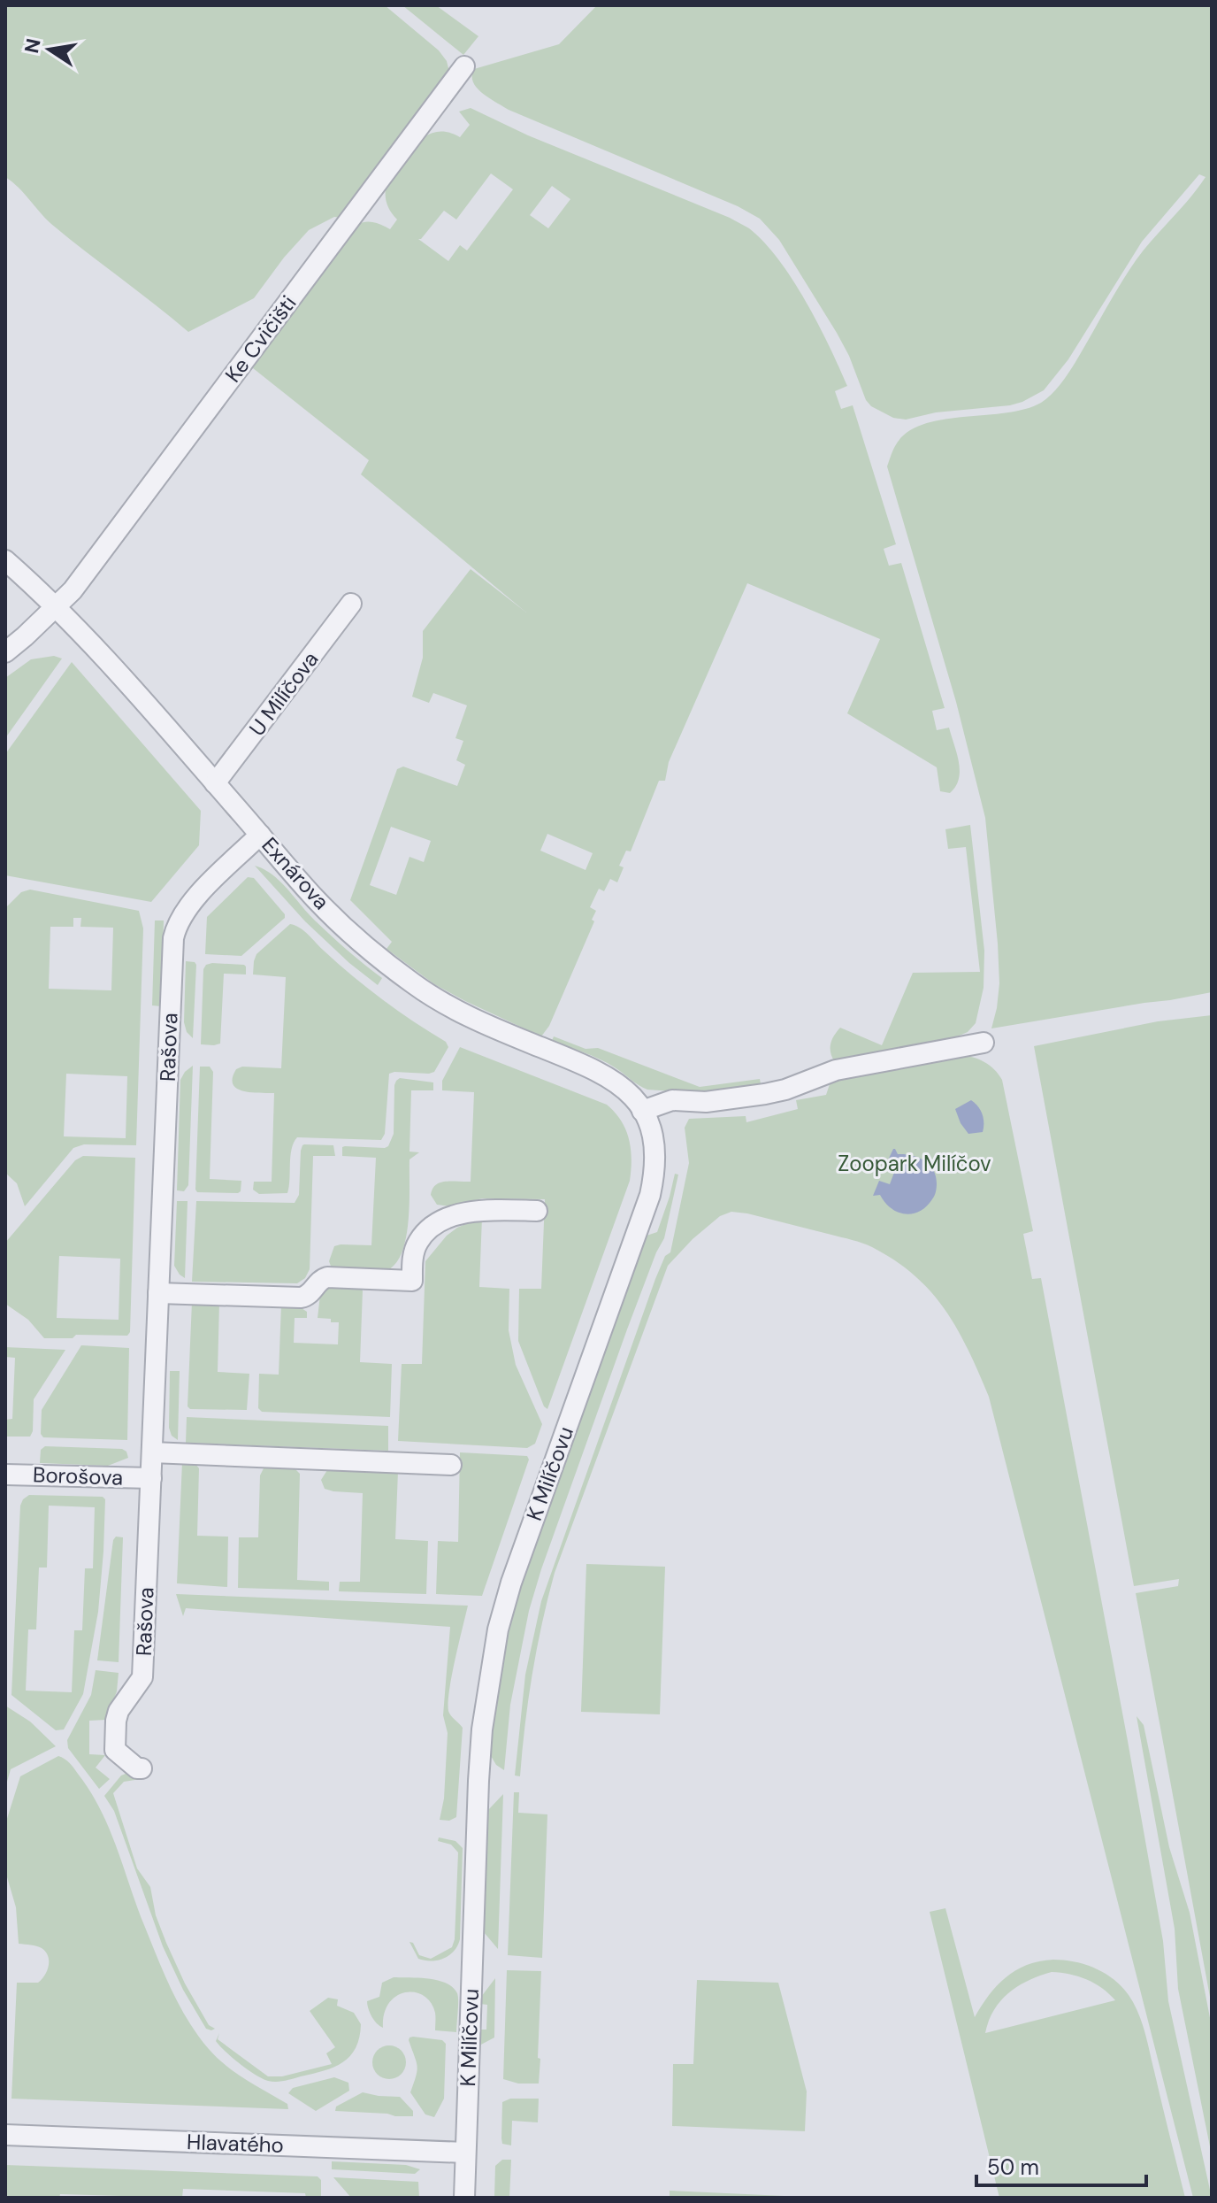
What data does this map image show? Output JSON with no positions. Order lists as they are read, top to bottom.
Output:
{
  "streets": {
    "street": [
      "Ke Cvičišti",
      "U Milíčova",
      "Exnárova",
      "Rašova",
      "K Milíčovu",
      "Borošova",
      "Hlavatého"
    ]
  },
  "crossings": [
    ["Ke Cvičišti", "Exnárova"],
    ["U Milíčova", "Exnárova"],
    ["Exnárova", "Rašova"],
    ["Exnárova", "K Milíčovu"],
    ["Rašova", "Borošova"],
    ["K Milíčovu", "Hlavatého"]
  ],
  "parks": ["Zoopark Milíčov"],
  "scale_bar": "50 m",
  "north": "left"
}
